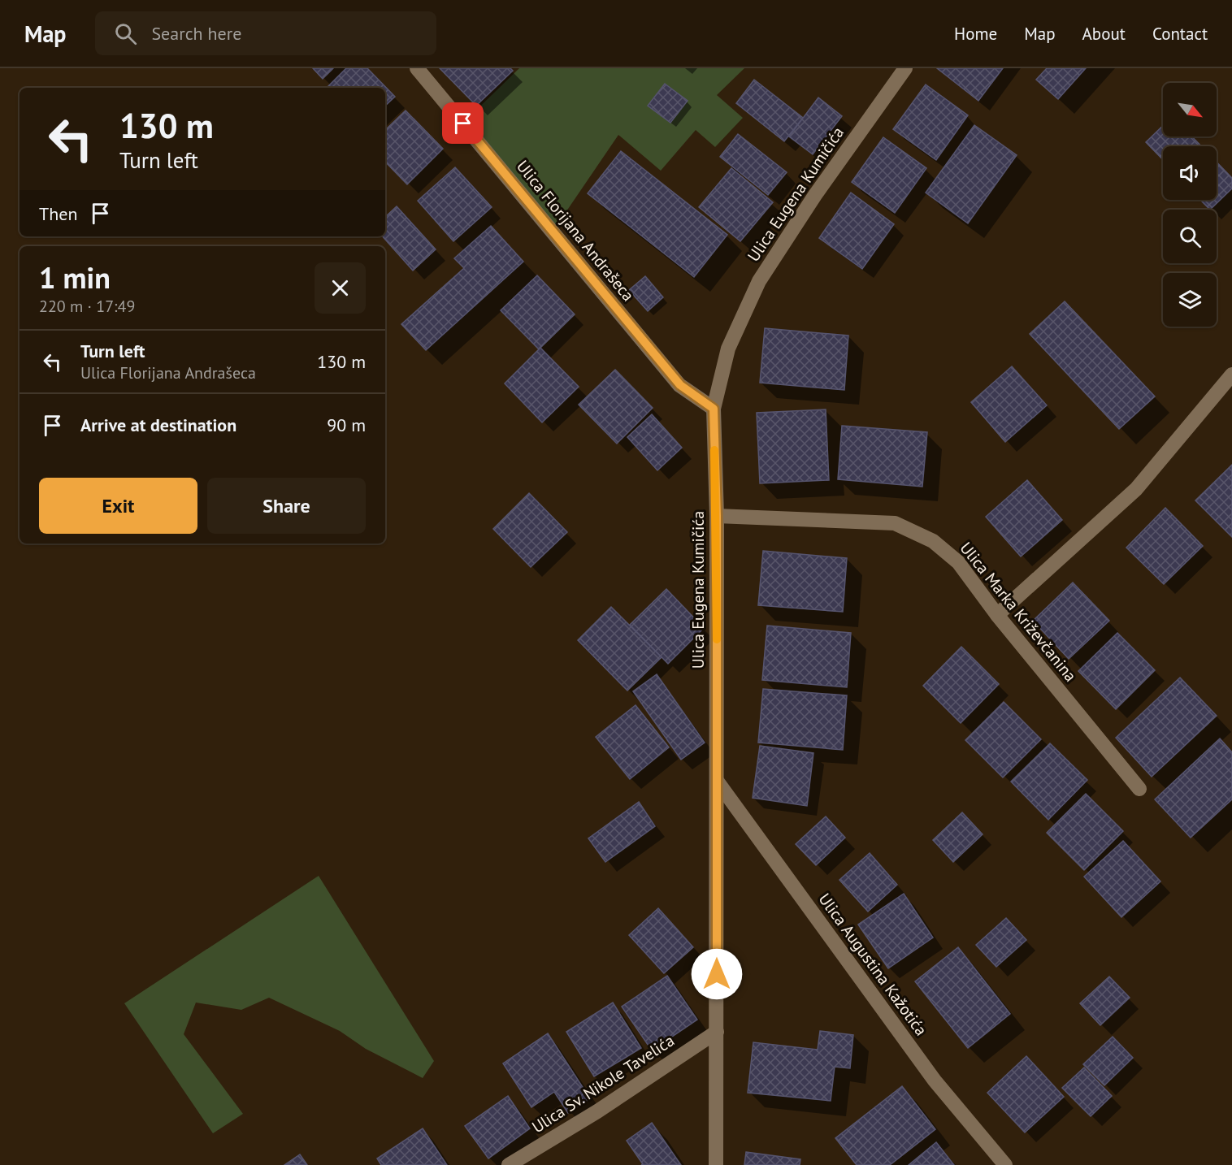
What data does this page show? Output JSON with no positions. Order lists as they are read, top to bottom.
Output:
{
  "streets": {
    "street": [
      "Ulica Eugena Kumičića",
      "Ulica Florijana Andrašeca",
      "Ulica Marka Križevčanina",
      "Ulica Augustina Kažotića",
      "Ulica Sv. Nikole Tavelića"
    ]
  },
  "crossings": [
    ["Ulica Eugena Kumičića", "Ulica Florijana Andrašeca"],
    ["Ulica Eugena Kumičića", "Ulica Marka Križevčanina"],
    ["Ulica Eugena Kumičića", "Ulica Augustina Kažotića"],
    ["Ulica Eugena Kumičića", "Ulica Sv. Nikole Tavelića"]
  ],
  "north": "bottom right",
  "page": {
    "header": "Map",
    "search": "Search here",
    "nav": [
      "Home",
      "Map",
      "About",
      "Contact"
    ],
    "turn": ["130 m", "Turn left"],
    "then": "Then",
    "heading": ["1 min", "220 m · 17:49"],
    "list": [
      {
        "name": "Turn left",
        "note": "Ulica Florijana Andrašeca",
        "value": "130 m"
      },
      {
        "name": "Arrive at destination",
        "value": "90 m"
      }
    ],
    "buttons": ["Exit", "Share"]
  }
}
